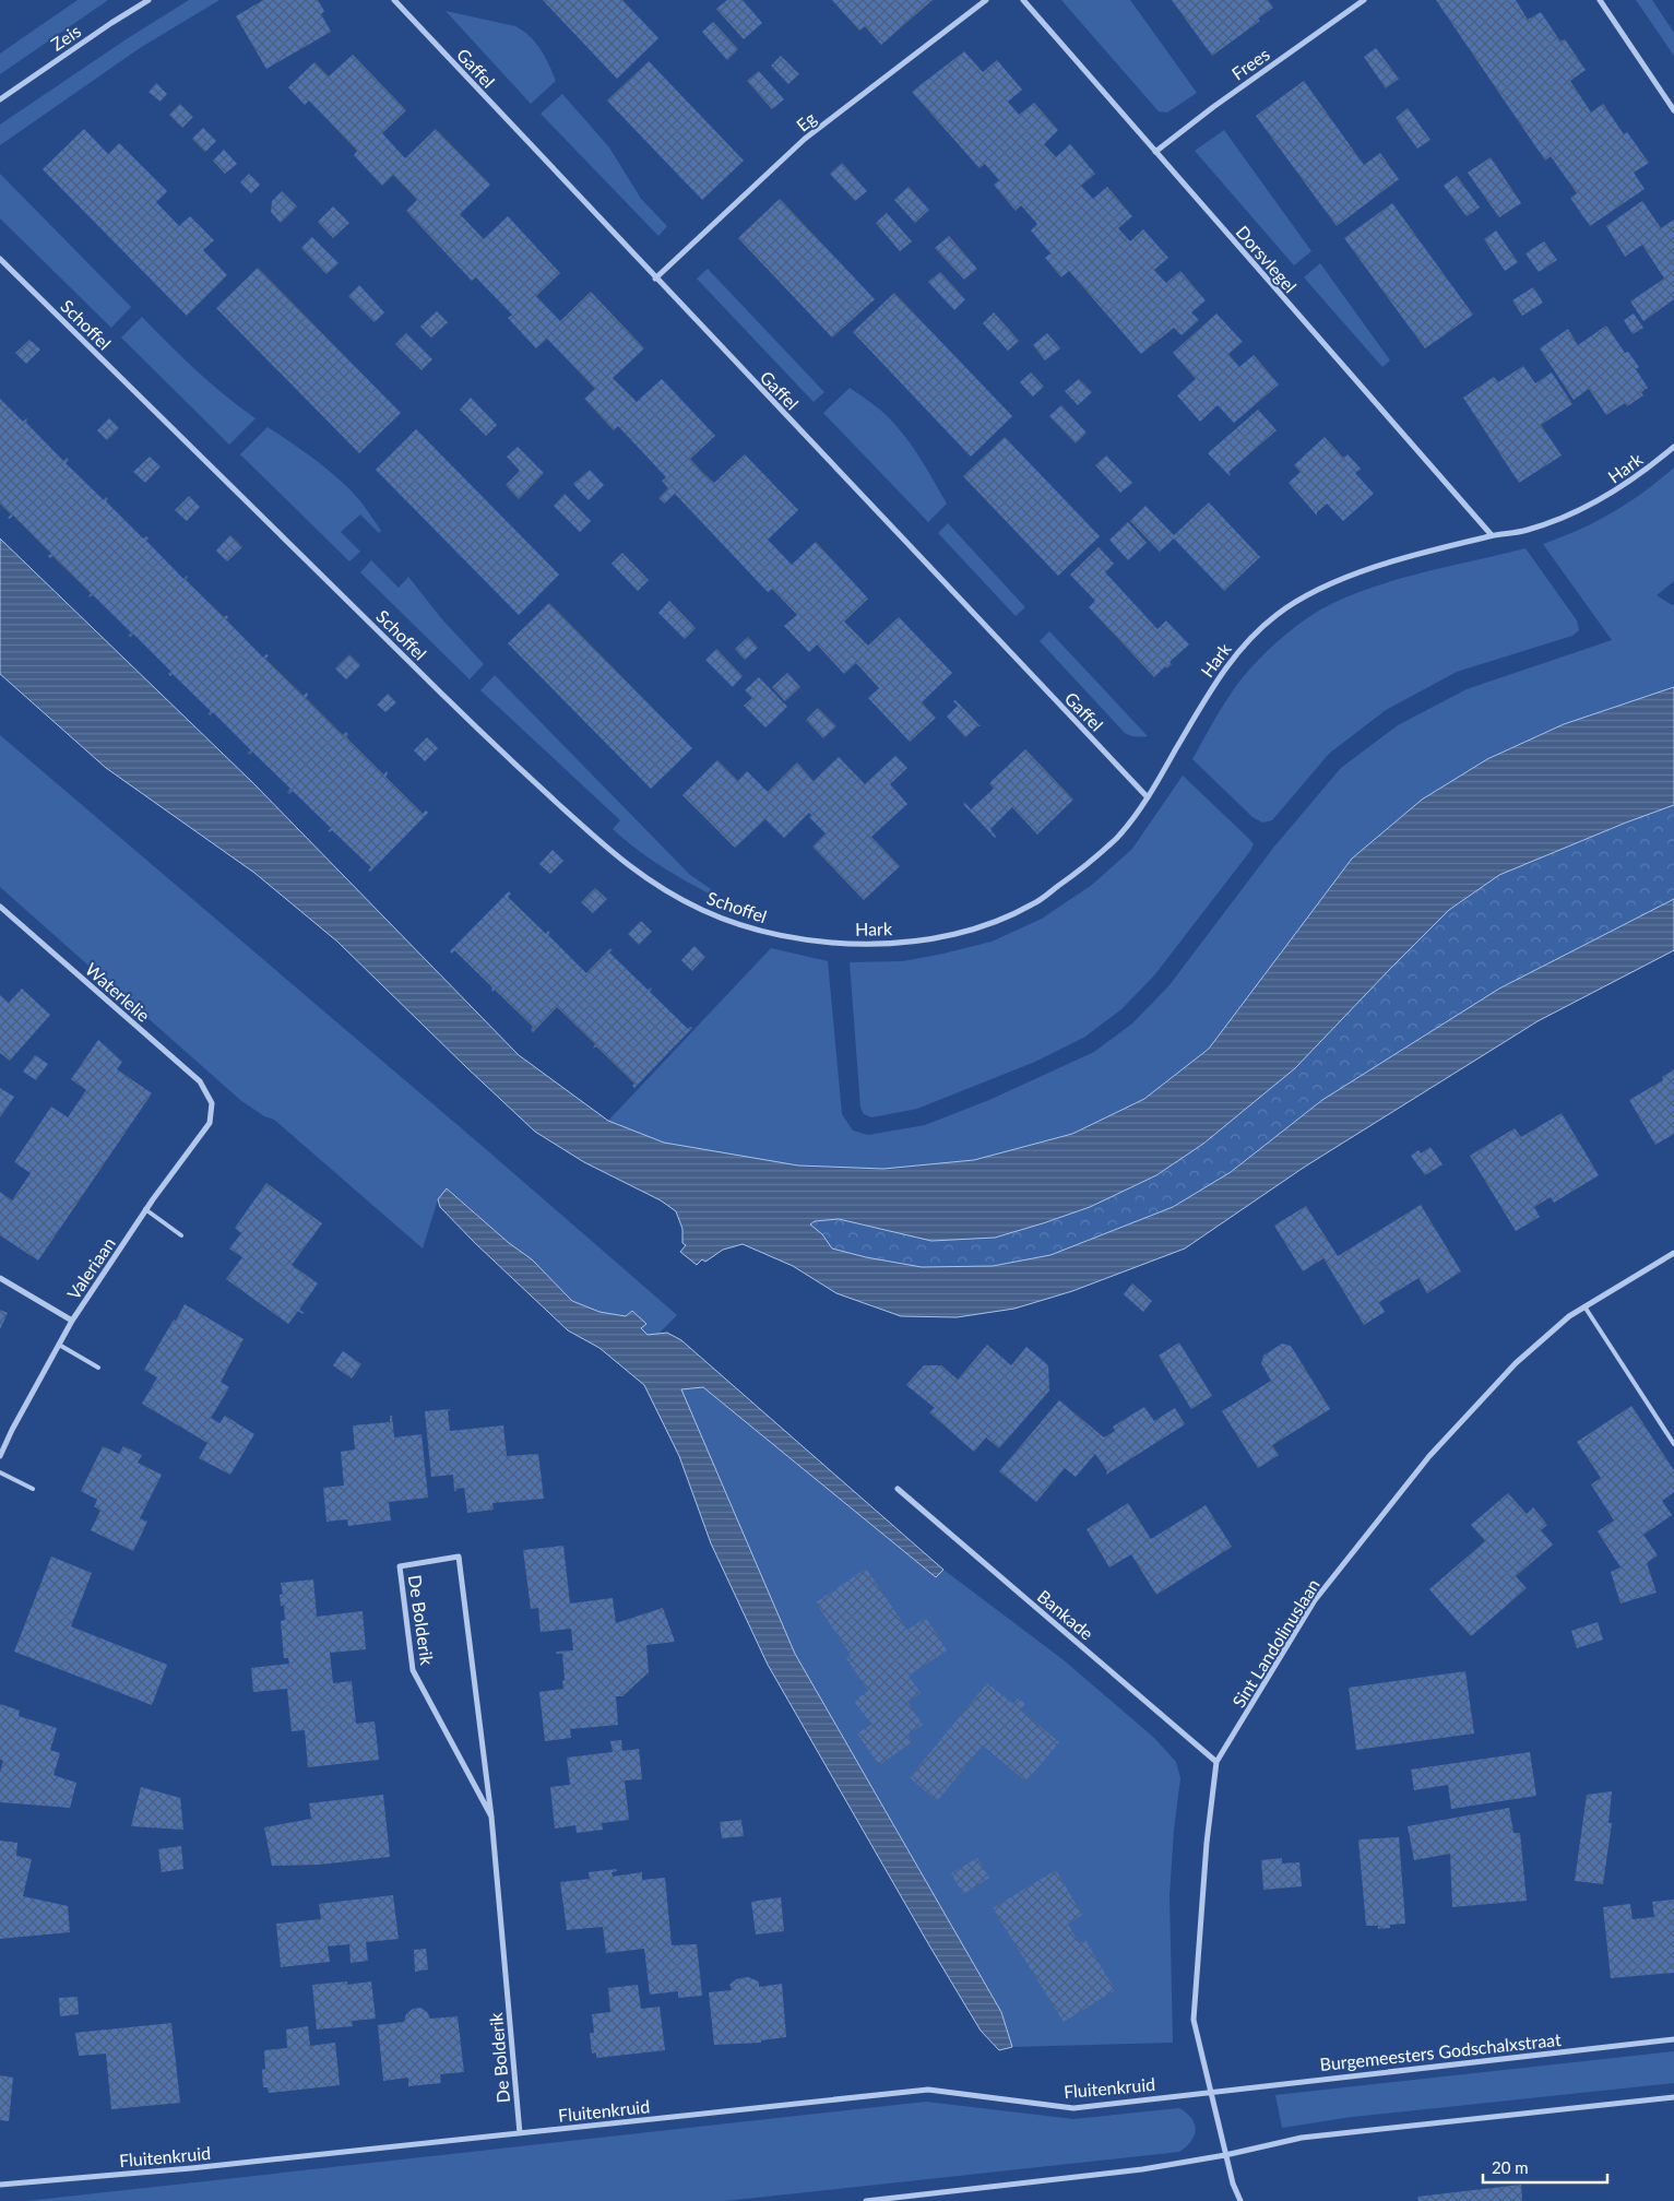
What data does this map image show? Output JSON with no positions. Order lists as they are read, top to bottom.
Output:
{
  "streets": {
    "street": [
      "Zeis",
      "Frees",
      "Gaffel",
      "Eg",
      "Dorsvlegel",
      "Schoffel",
      "Hark",
      "Waterlelie",
      "Valeriaan",
      "Bankade",
      "De Bolderik",
      "Sint Landolinuslaan",
      "Burgemeesters Godschalxstraat",
      "Fluitenkruid"
    ]
  },
  "crossings": [
    ["Frees", "Dorsvlegel"],
    ["Gaffel", "Eg"],
    ["Gaffel", "Hark"],
    ["Dorsvlegel", "Hark"],
    ["Schoffel", "Hark"],
    ["Waterlelie", "Valeriaan"],
    ["Bankade", "Sint Landolinuslaan"],
    ["De Bolderik", "Fluitenkruid"],
    ["Sint Landolinuslaan", "Burgemeesters Godschalxstraat"],
    ["Sint Landolinuslaan", "Fluitenkruid"],
    ["Burgemeesters Godschalxstraat", "Fluitenkruid"]
  ],
  "scale_bar": "20 m"
}
